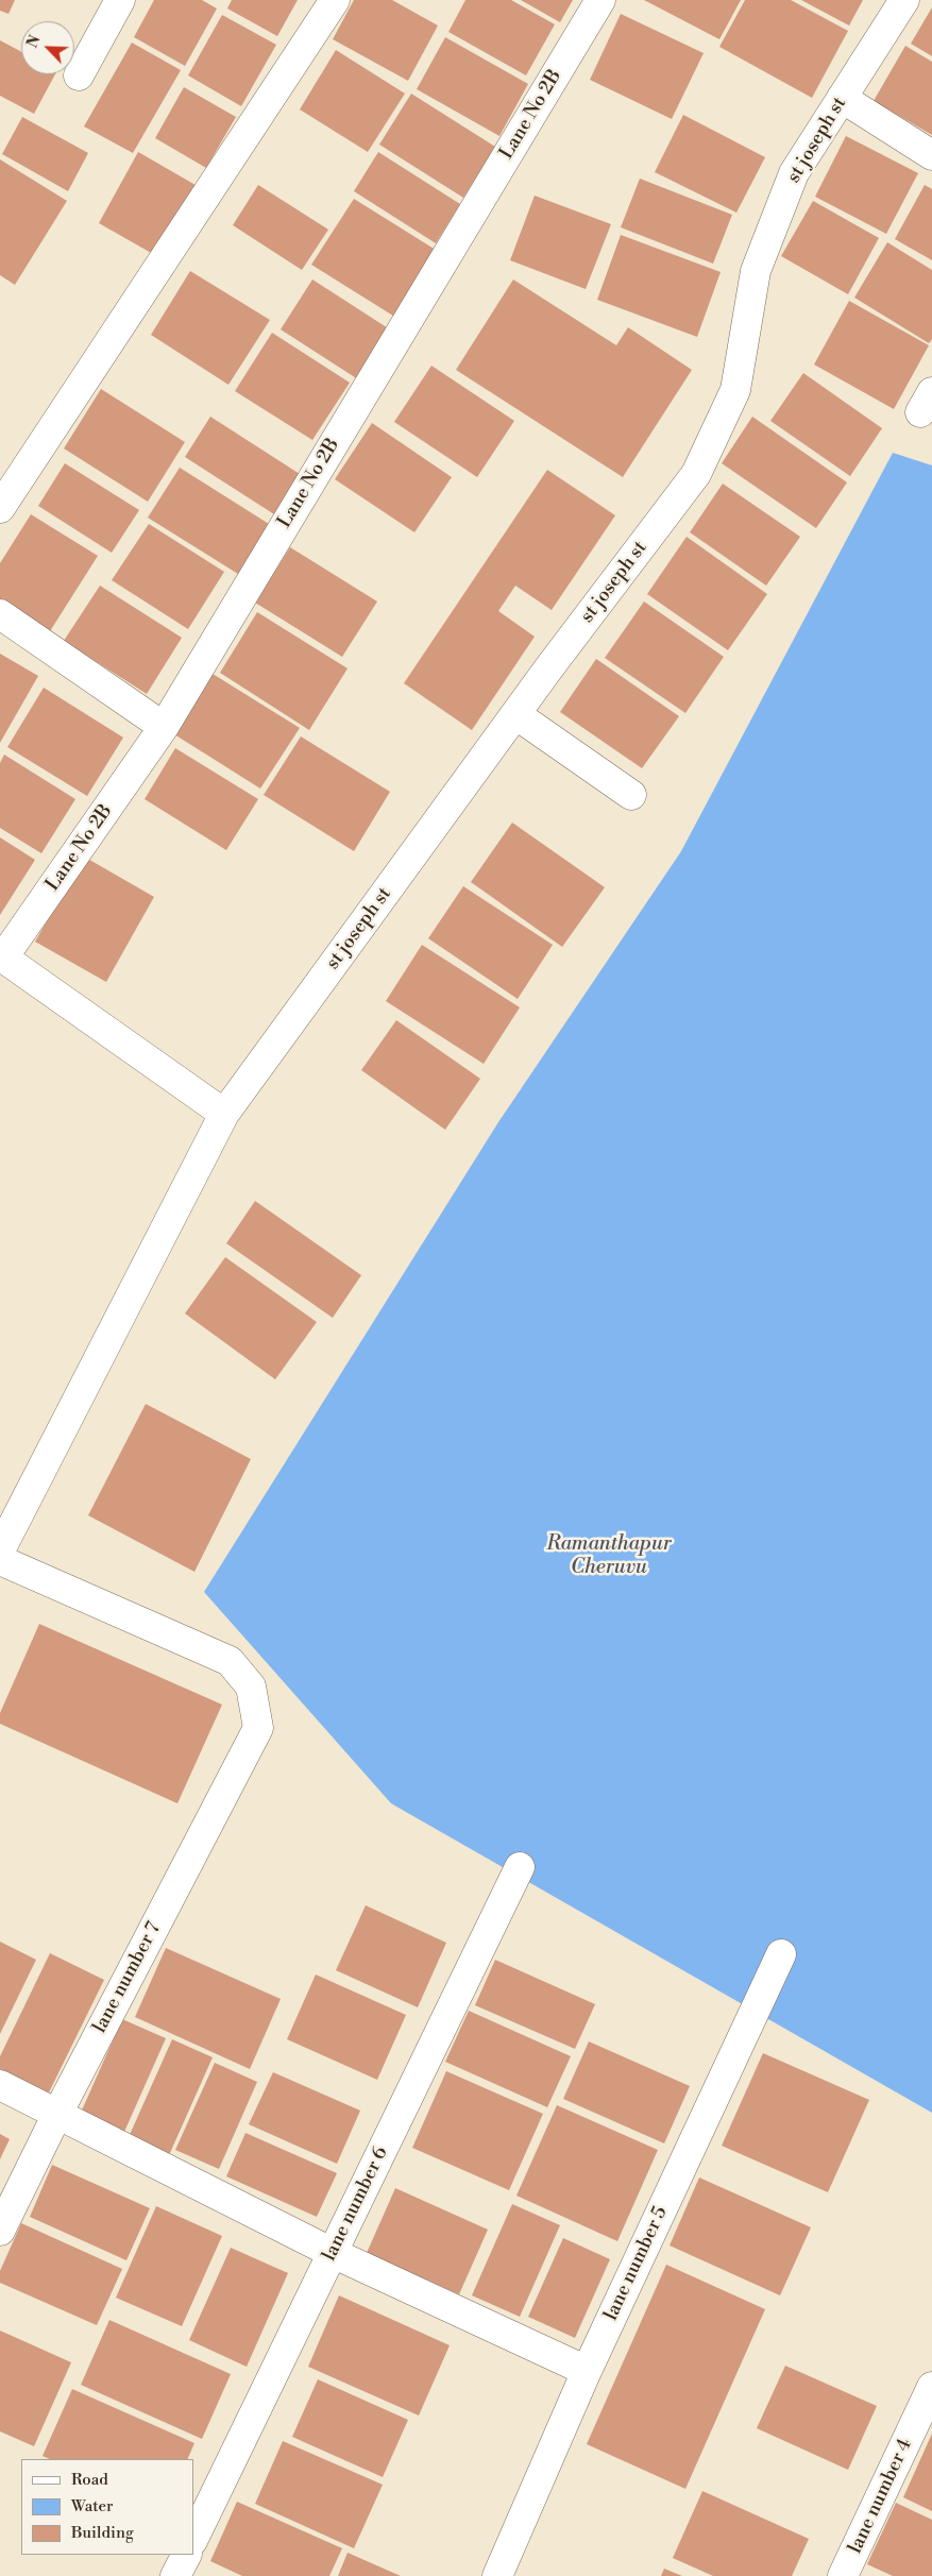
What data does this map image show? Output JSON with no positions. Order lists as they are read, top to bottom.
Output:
{
  "streets": {
    "street": [
      "Lane No 2B",
      "st joseph st",
      "lane number 7",
      "lane number 6",
      "lane number 5",
      "lane number 4"
    ]
  },
  "water": ["Ramanthapur Cheruvu"],
  "legend": ["Road", "Water", "Building"],
  "north": "top left"
}
